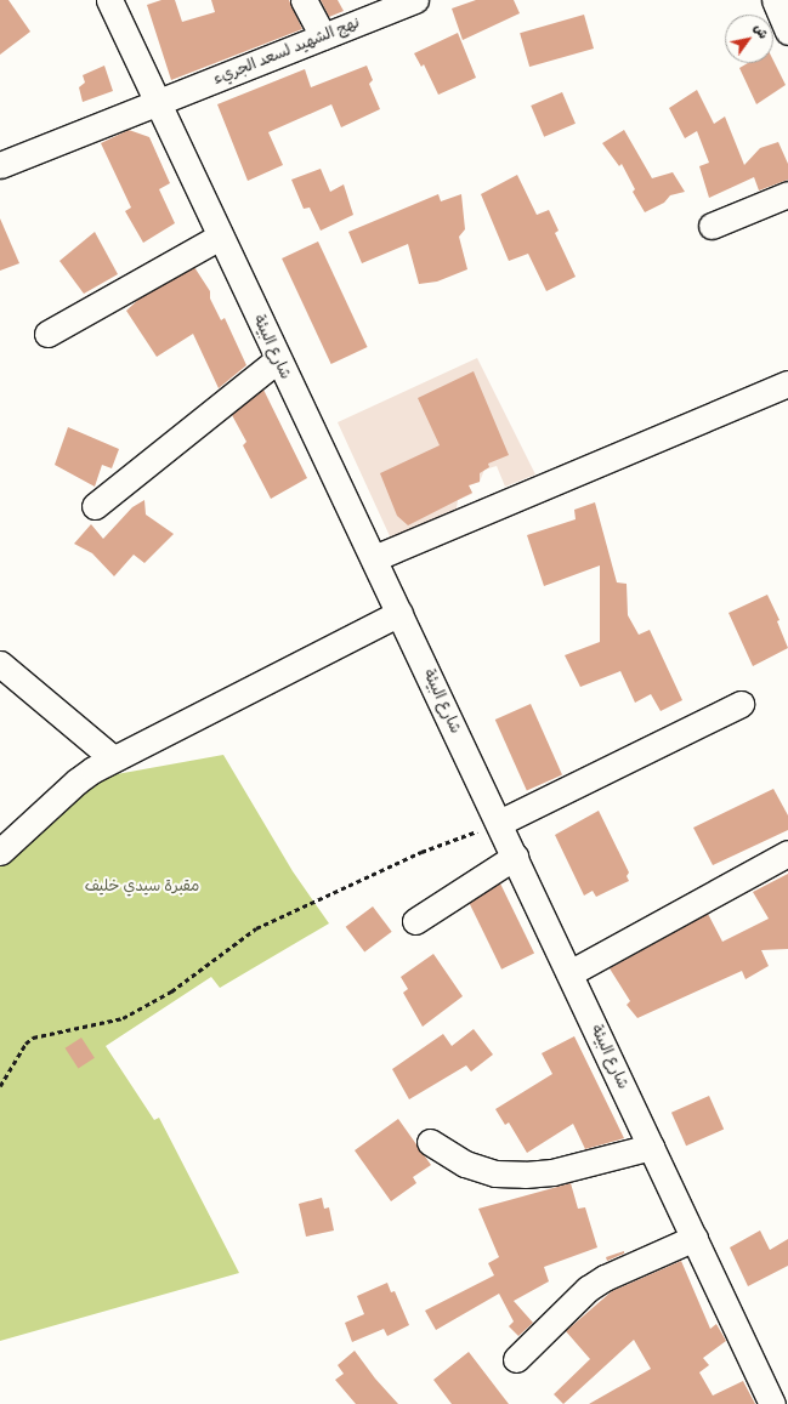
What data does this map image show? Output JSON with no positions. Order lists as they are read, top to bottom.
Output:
{
  "streets": {
    "street": ["نهج الشهيد لسعد الجريء", "شارع البيئة"]
  },
  "crossings": [
    ["نهج الشهيد لسعد الجريء", "شارع البيئة"]
  ],
  "parks": ["مقبرة سيدي خليف"],
  "north": "top right"
}
